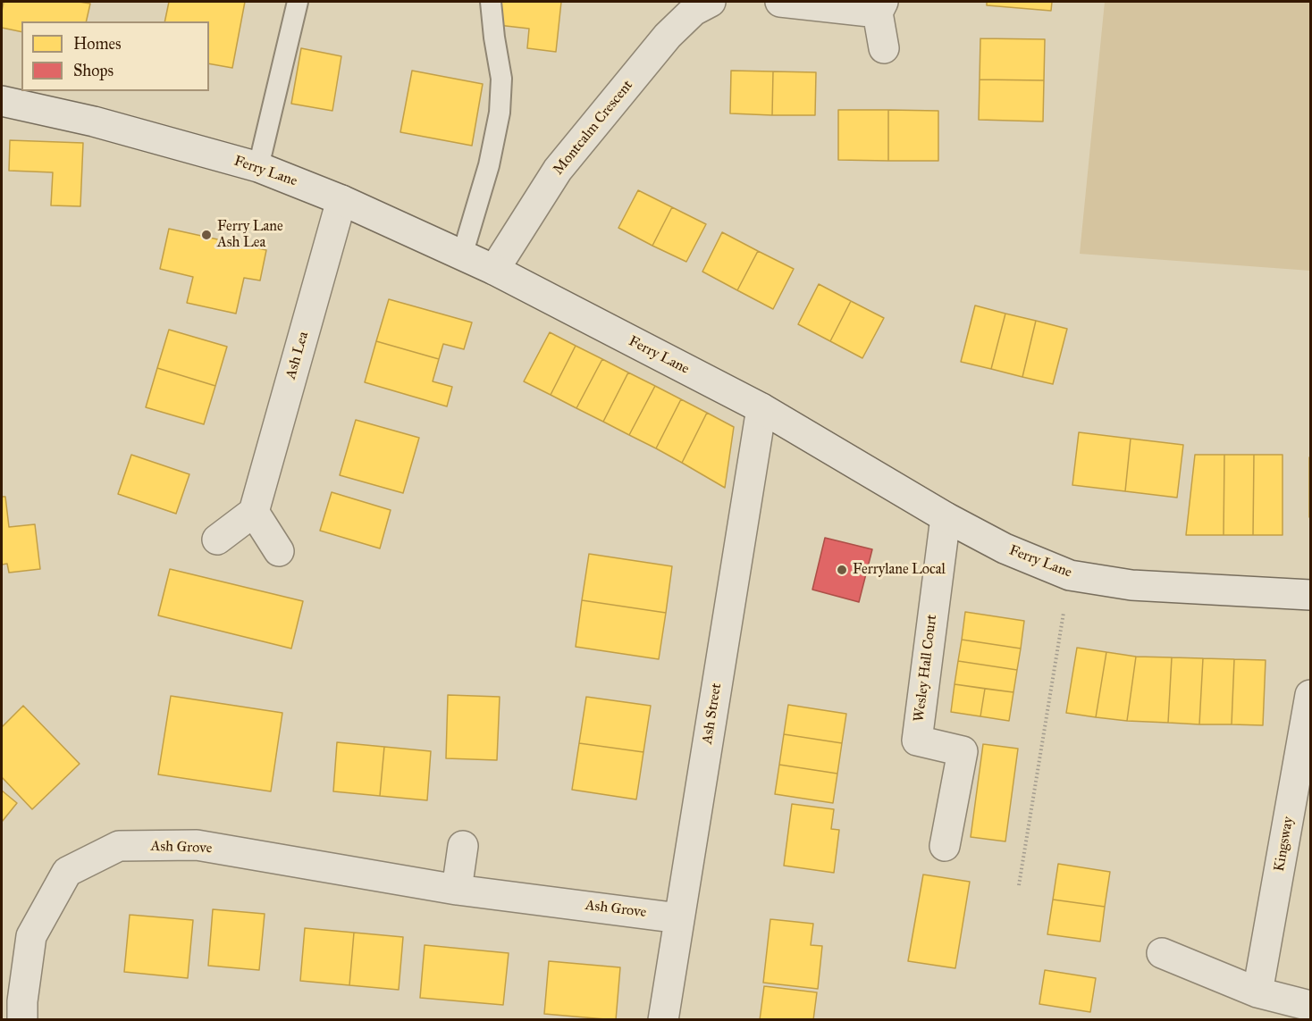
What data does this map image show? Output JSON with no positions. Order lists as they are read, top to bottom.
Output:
{
  "streets": {
    "street": [
      "Montcalm Crescent",
      "Ferry Lane",
      "Ash Lea",
      "Wesley Hall Court",
      "Ash Street",
      "Kingsway",
      "Ash Grove"
    ]
  },
  "crossings": [
    ["Montcalm Crescent", "Ferry Lane"],
    ["Ferry Lane", "Ash Lea"],
    ["Ferry Lane", "Wesley Hall Court"],
    ["Ferry Lane", "Ash Street"],
    ["Ash Street", "Ash Grove"]
  ],
  "places": ["Ferry Lane Ash Lea", "Ferrylane Local"],
  "legend": ["Homes", "Shops"]
}
